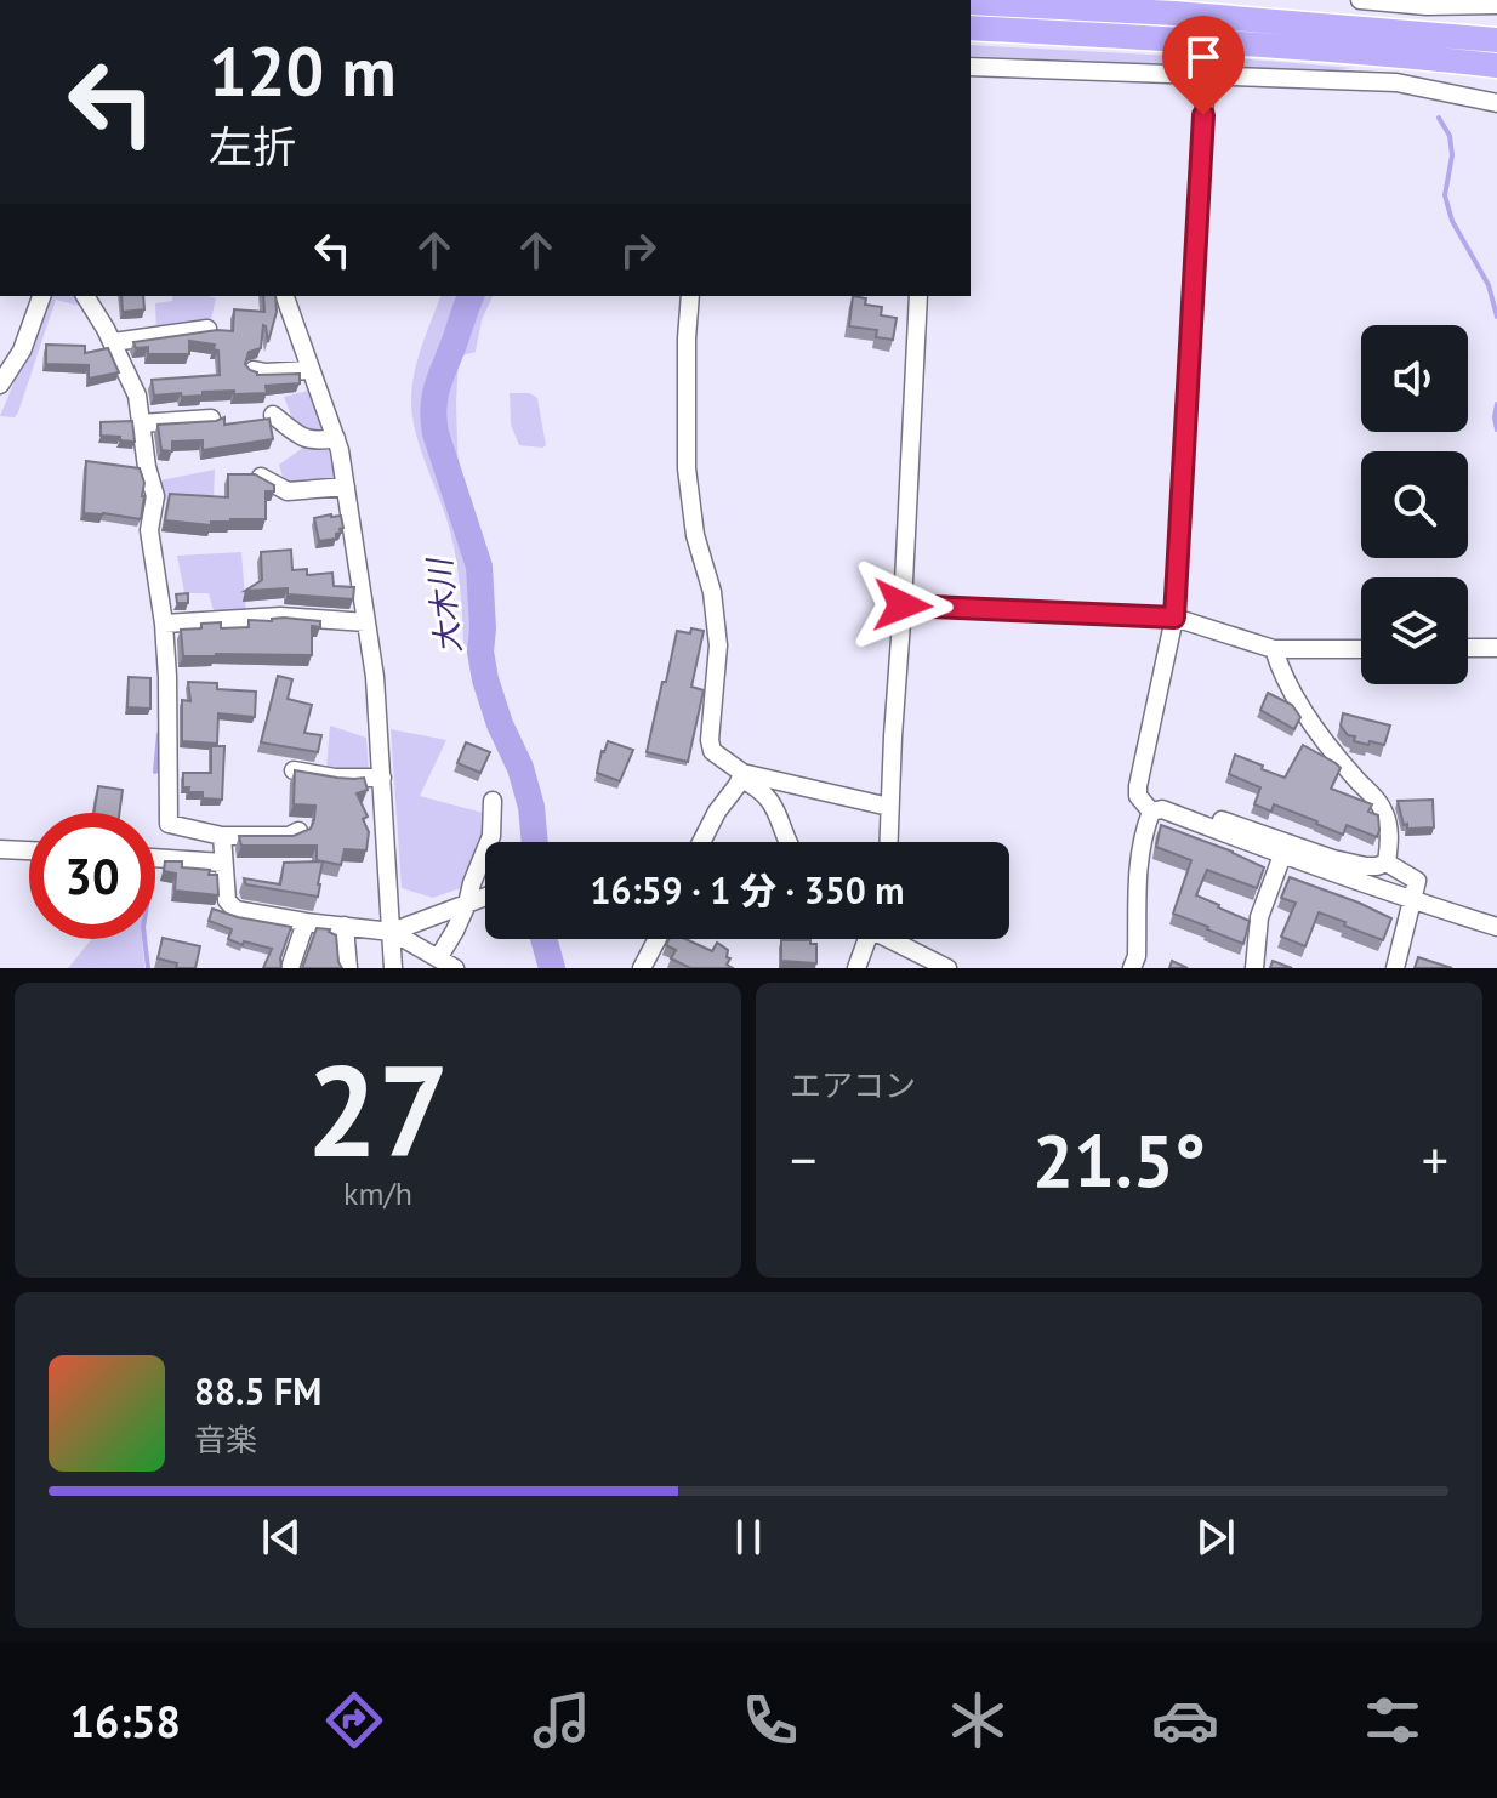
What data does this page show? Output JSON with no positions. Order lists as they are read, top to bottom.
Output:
{
  "water": ["大木川"],
  "page": {
    "turn": ["120 m", "左折"],
    "limit": "30",
    "trip": "16:59 · 1 分 · 350 m",
    "tile": [
      ["27", "km/h"],
      "エアコン"
    ],
    "heat": ["−", "21.5°", "+"],
    "song": ["88.5 FM", "音楽"],
    "tabs": "16:58"
  }
}
